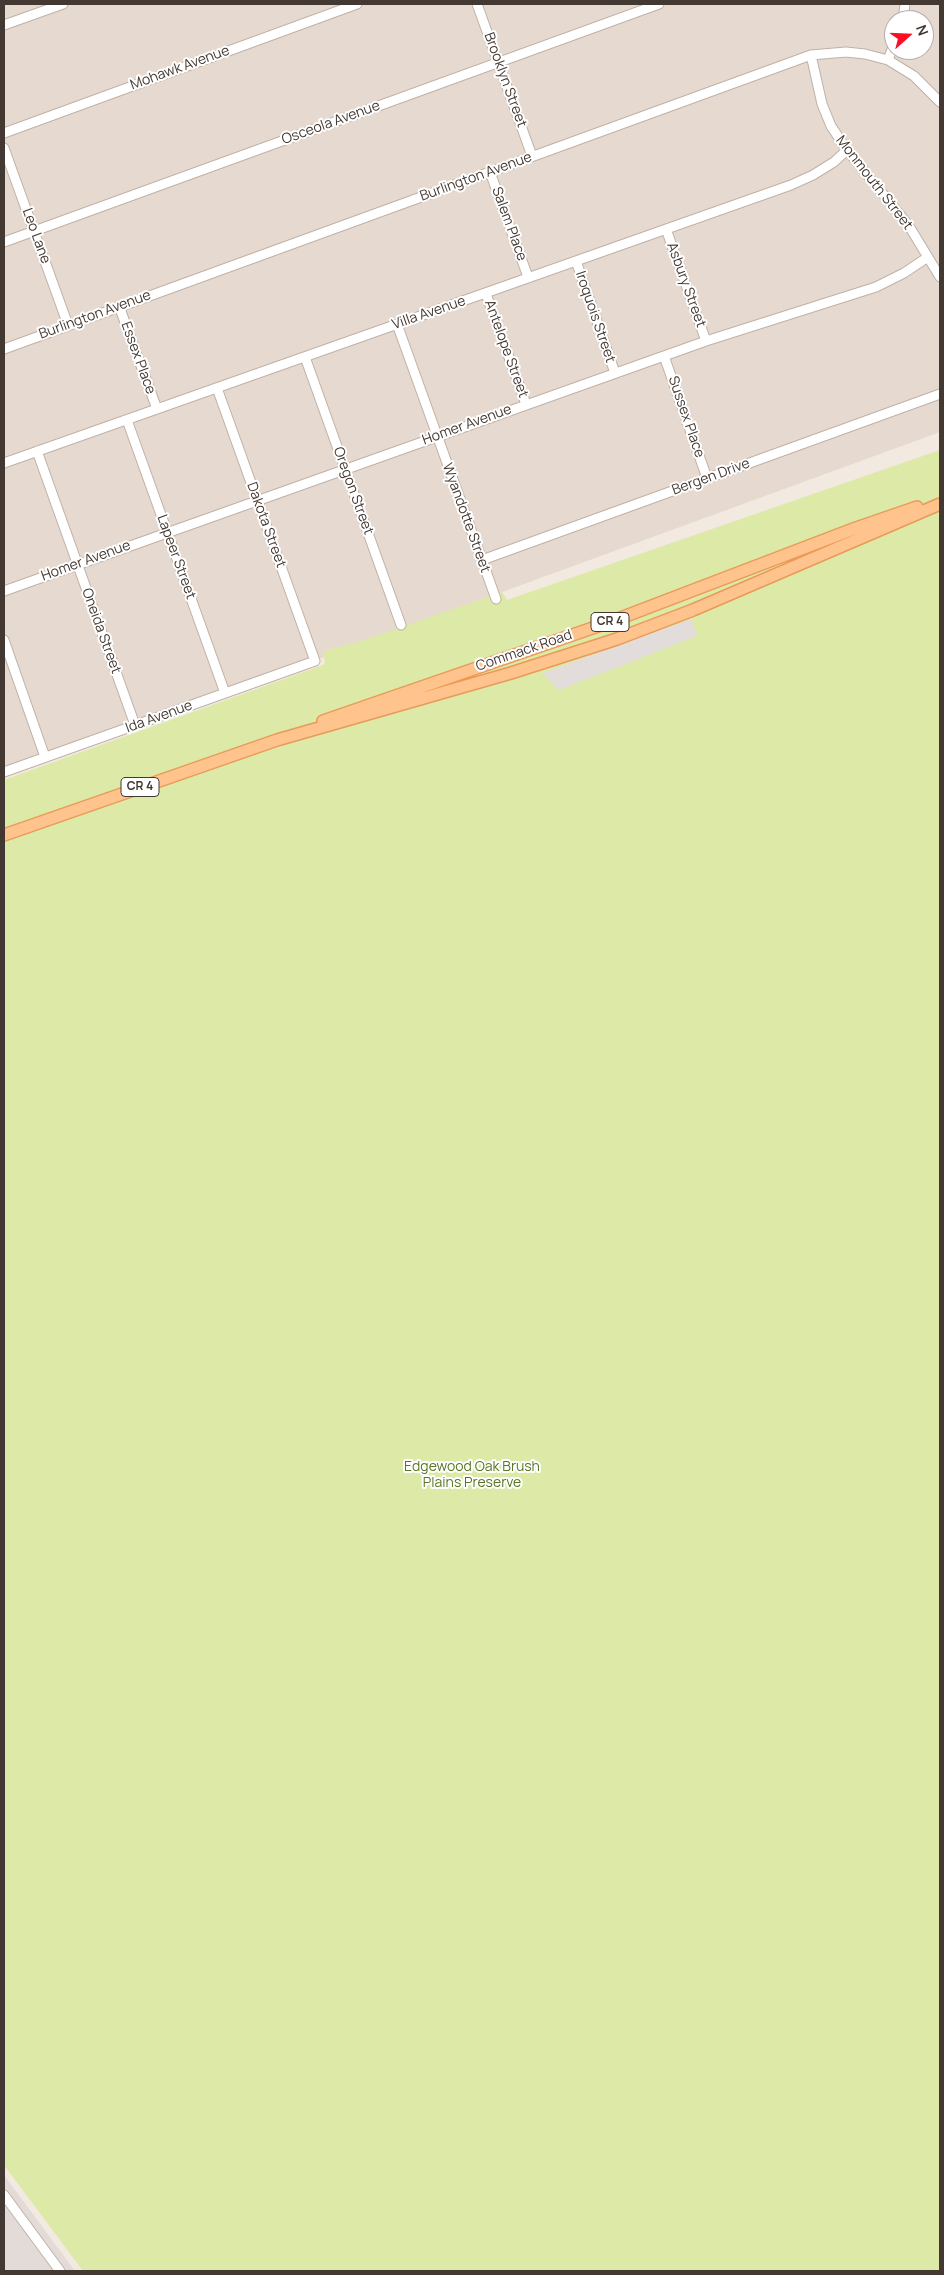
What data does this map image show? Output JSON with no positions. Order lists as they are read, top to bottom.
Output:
{
  "streets": {
    "main road": ["CR 4", "Commack Road"],
    "street": [
      "Mohawk Avenue",
      "Brooklyn Street",
      "Osceola Avenue",
      "Burlington Avenue",
      "Monmouth Street",
      "Salem Place",
      "Leo Lane",
      "Asbury Street",
      "Villa Avenue",
      "Iroquois Street",
      "Antelope Street",
      "Essex Place",
      "Sussex Place",
      "Homer Avenue",
      "Bergen Drive",
      "Oregon Street",
      "Wyandotte Street",
      "Dakota Street",
      "Lapeer Street",
      "Oneida Street",
      "Ida Avenue"
    ]
  },
  "crossings": [
    ["Brooklyn Street", "Osceola Avenue"],
    ["Brooklyn Street", "Burlington Avenue"],
    ["Osceola Avenue", "Leo Lane"],
    ["Burlington Avenue", "Monmouth Street"],
    ["Burlington Avenue", "Salem Place"],
    ["Burlington Avenue", "Leo Lane"],
    ["Burlington Avenue", "Essex Place"],
    ["Monmouth Street", "Villa Avenue"],
    ["Monmouth Street", "Homer Avenue"],
    ["Salem Place", "Villa Avenue"],
    ["Asbury Street", "Villa Avenue"],
    ["Asbury Street", "Homer Avenue"],
    ["Villa Avenue", "Iroquois Street"],
    ["Villa Avenue", "Antelope Street"],
    ["Villa Avenue", "Essex Place"],
    ["Villa Avenue", "Oregon Street"],
    ["Villa Avenue", "Wyandotte Street"],
    ["Villa Avenue", "Dakota Street"],
    ["Villa Avenue", "Lapeer Street"],
    ["Villa Avenue", "Oneida Street"],
    ["Iroquois Street", "Homer Avenue"],
    ["Antelope Street", "Homer Avenue"],
    ["Sussex Place", "Homer Avenue"],
    ["Sussex Place", "Bergen Drive"],
    ["Homer Avenue", "Oregon Street"],
    ["Homer Avenue", "Wyandotte Street"],
    ["Homer Avenue", "Dakota Street"],
    ["Homer Avenue", "Lapeer Street"],
    ["Homer Avenue", "Oneida Street"],
    ["Bergen Drive", "Wyandotte Street"],
    ["Dakota Street", "Ida Avenue"],
    ["Lapeer Street", "Ida Avenue"],
    ["Oneida Street", "Ida Avenue"]
  ],
  "parks": ["Edgewood Oak Brush Plains Preserve"],
  "north": "right"
}
